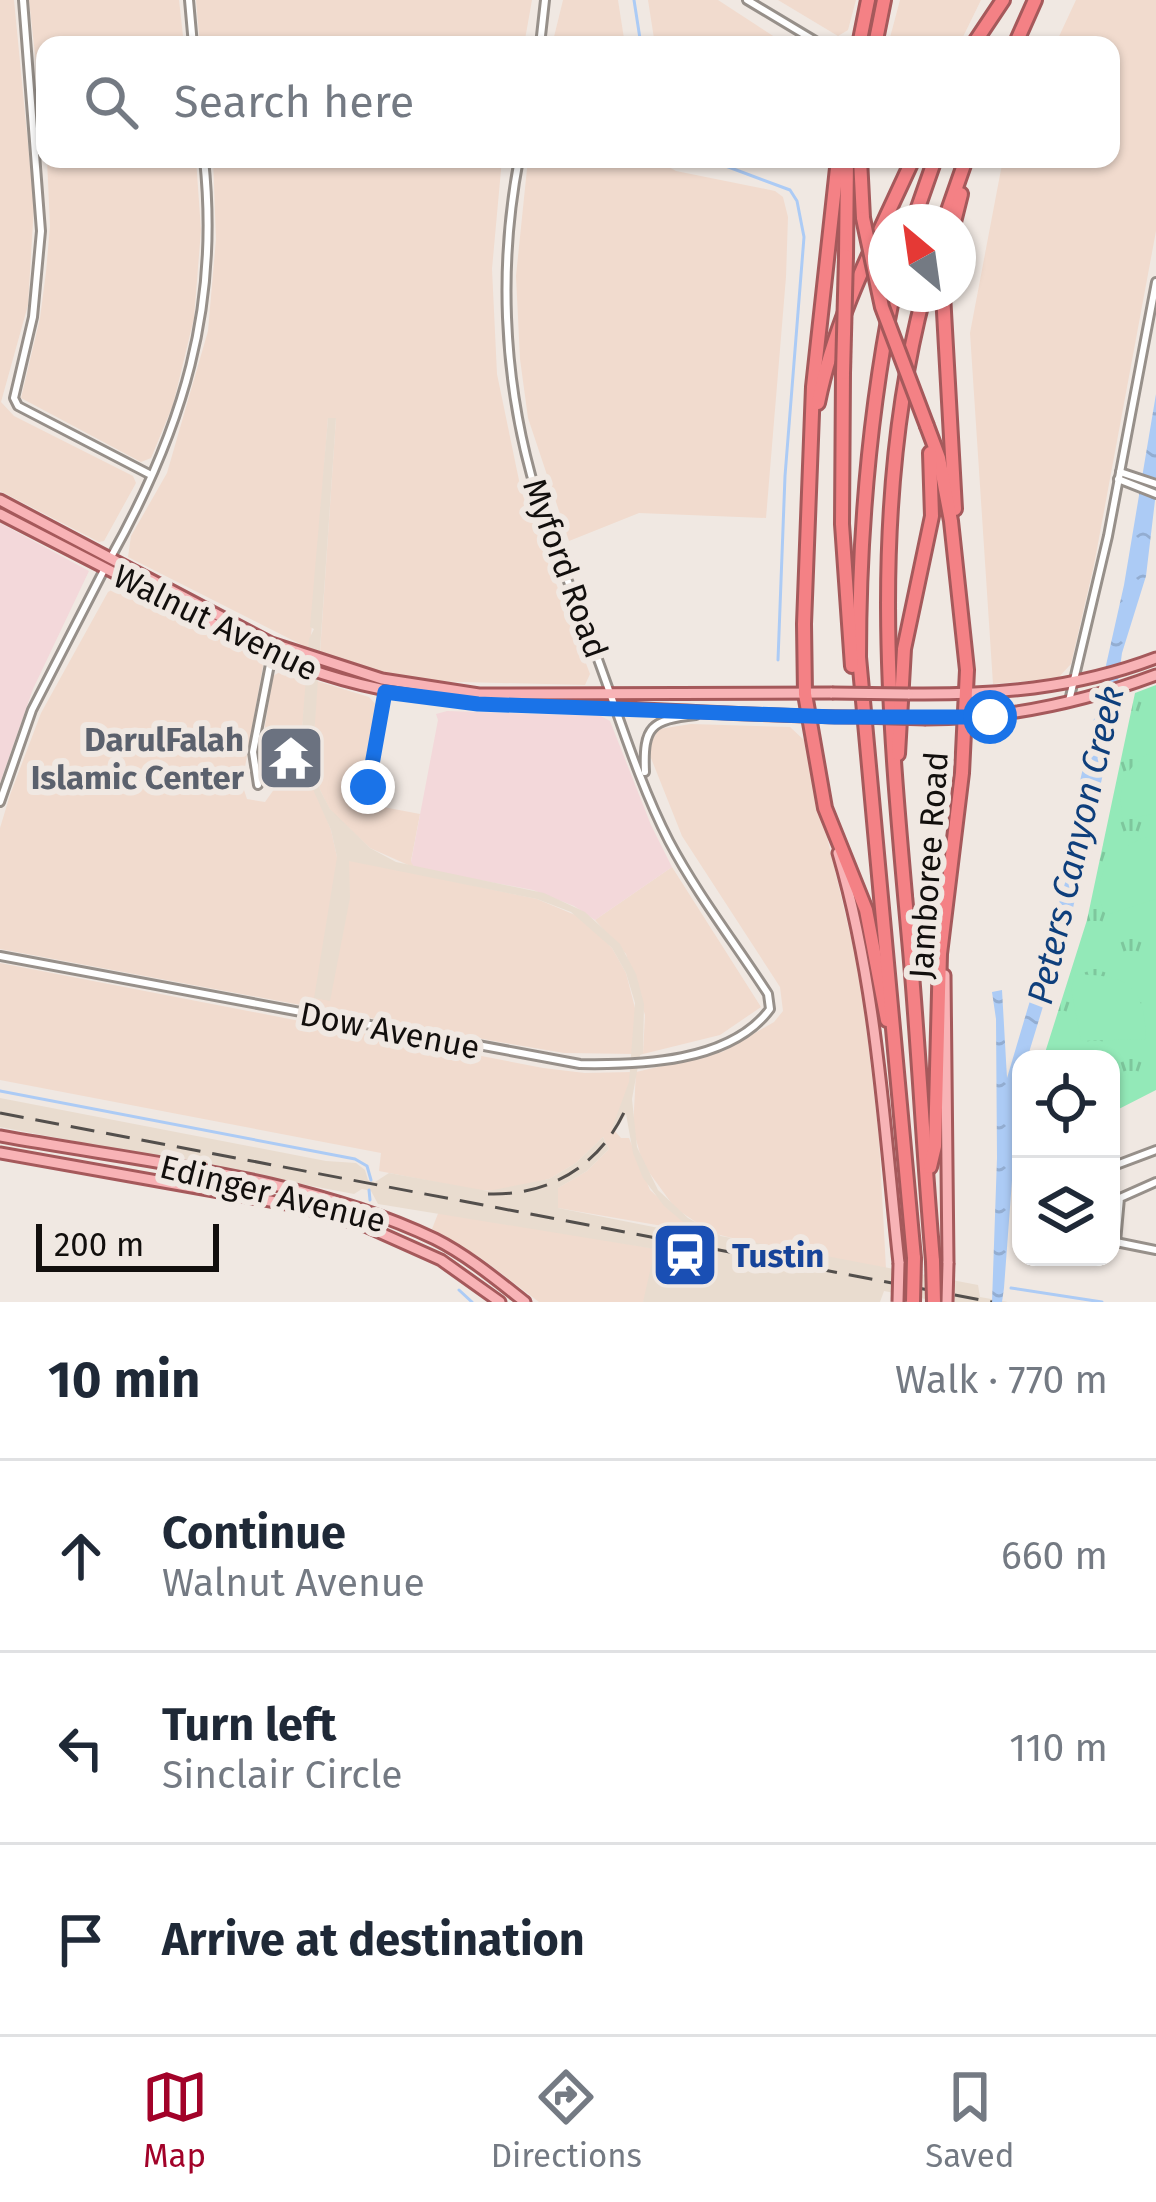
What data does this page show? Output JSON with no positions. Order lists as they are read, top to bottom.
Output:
{
  "streets": {
    "highway": ["Jamboree Road"],
    "main road": ["Walnut Avenue", "Edinger Avenue"],
    "street": ["Myford Road", "Dow Avenue"]
  },
  "crossings": [
    ["Myford Road", "Walnut Avenue"],
    ["Myford Road", "Dow Avenue"],
    ["Walnut Avenue", "Jamboree Road"]
  ],
  "water": ["Peters Canyon Creek"],
  "places": {
    "temple": ["DarulFalah Islamic Center"],
    "station": ["Tustin"]
  },
  "scale_bar": "200 m",
  "north": "top left",
  "page": {
    "search": "Search here",
    "scale": "200 m",
    "heading": ["10 min", "Walk · 770 m"],
    "list": [
      ["Continue", "Walnut Avenue", "660 m"],
      ["Turn left", "Sinclair Circle", "110 m"],
      "Arrive at destination"
    ],
    "nav": ["Map", "Directions", "Saved"]
  }
}
